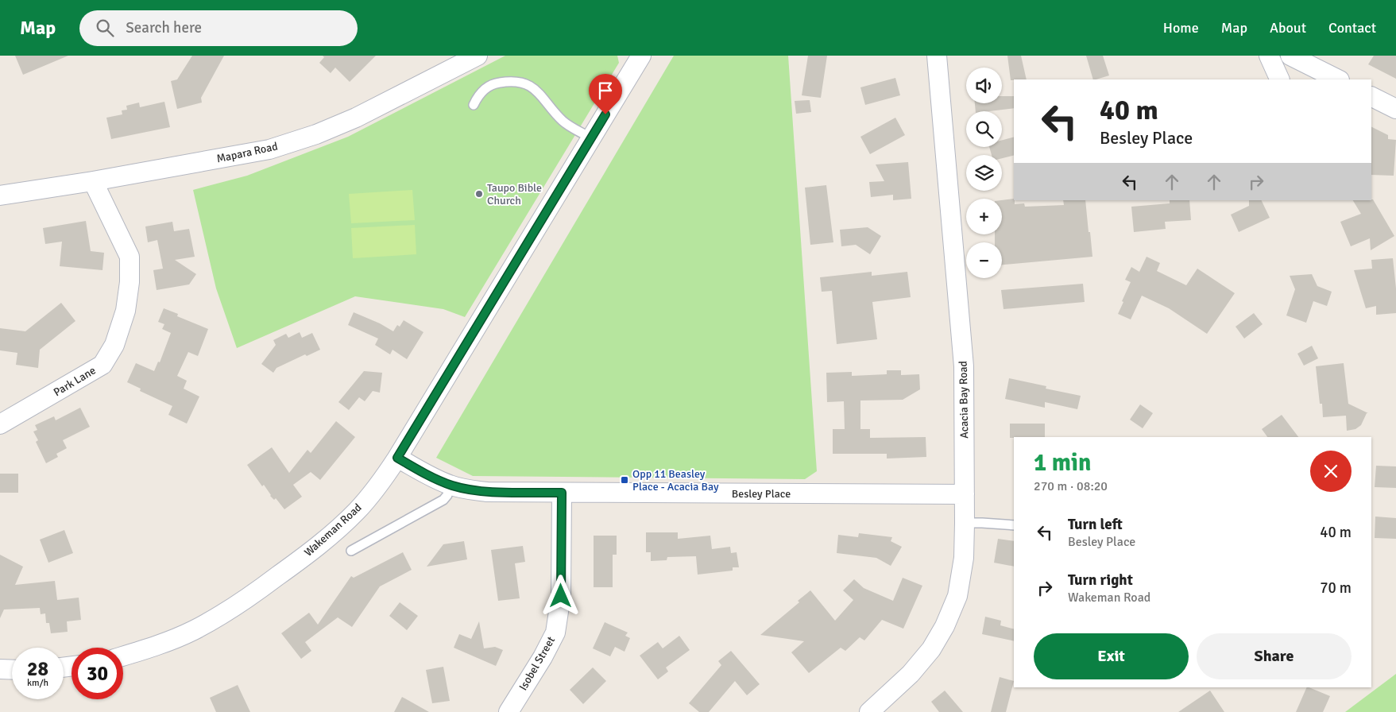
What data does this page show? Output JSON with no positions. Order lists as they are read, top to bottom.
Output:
{
  "streets": {
    "street": [
      "Mapara Road",
      "Park Lane",
      "Acacia Bay Road",
      "Besley Place",
      "Wakeman Road",
      "Isobel Street"
    ]
  },
  "crossings": [
    ["Mapara Road", "Park Lane"],
    ["Acacia Bay Road", "Besley Place"],
    ["Besley Place", "Wakeman Road"],
    ["Besley Place", "Isobel Street"]
  ],
  "places": {
    "other": ["Taupo Bible Church"],
    "transit": ["Opp 11 Beasley Place - Acacia Bay"]
  },
  "page": {
    "header": "Map",
    "search": "Search here",
    "nav": [
      "Home",
      "Map",
      "About",
      "Contact"
    ],
    "map_buttons": ["+", "−"],
    "turn": ["40 m", "Besley Place"],
    "heading": ["1 min", "270 m · 08:20"],
    "list": [
      {
        "name": "Turn left",
        "note": "Besley Place",
        "value": "40 m"
      },
      {
        "name": "Turn right",
        "note": "Wakeman Road",
        "value": "70 m"
      }
    ],
    "buttons": ["Exit", "Share"],
    "speed": "28 km/h",
    "limit": "30"
  }
}
